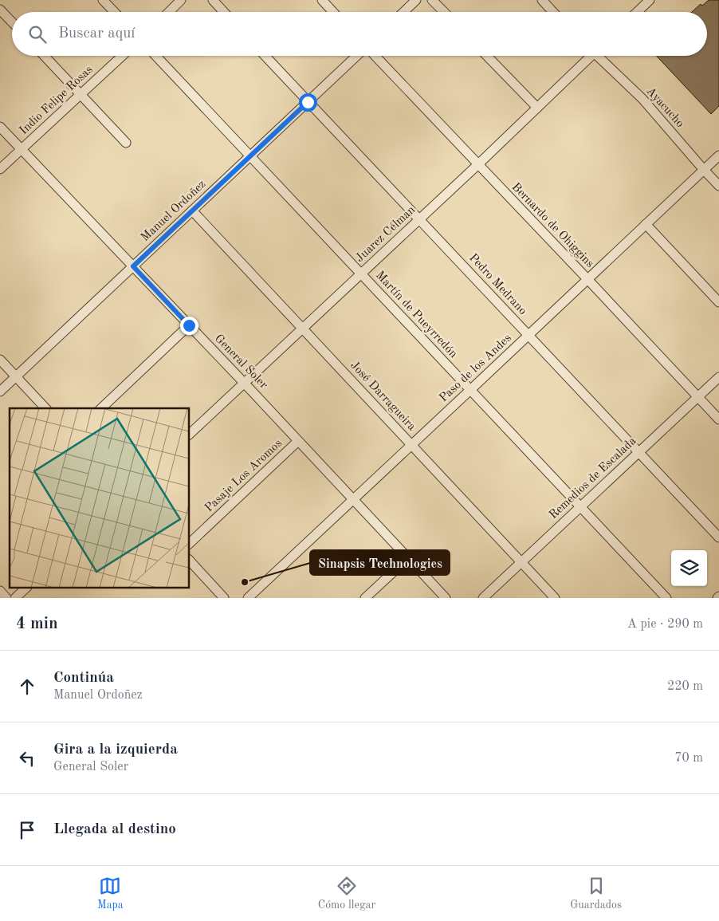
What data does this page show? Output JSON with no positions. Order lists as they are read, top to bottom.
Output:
{
  "streets": {
    "street": [
      "Indio Felipe Rosas",
      "Ayacucho",
      "Manuel Ordoñez",
      "Bernardo de Ohiggins",
      "Juarez Célman",
      "Pedro Medrano",
      "Martín de Pueyrredón",
      "General Soler",
      "Paso de los Andes",
      "José Darragueira",
      "Pasaje Los Aromos",
      "Remedios de Escalada"
    ]
  },
  "crossings": [
    ["Indio Felipe Rosas", "General Soler"],
    ["Ayacucho", "Paso de los Andes"],
    ["Manuel Ordoñez", "Pedro Medrano"],
    ["Manuel Ordoñez", "Martín de Pueyrredón"],
    ["Manuel Ordoñez", "General Soler"],
    ["Manuel Ordoñez", "José Darragueira"],
    ["Bernardo de Ohiggins", "Juarez Célman"],
    ["Bernardo de Ohiggins", "Paso de los Andes"],
    ["Bernardo de Ohiggins", "Remedios de Escalada"],
    ["Juarez Célman", "Pedro Medrano"],
    ["Juarez Célman", "Martín de Pueyrredón"],
    ["Juarez Célman", "General Soler"],
    ["Juarez Célman", "José Darragueira"],
    ["Pedro Medrano", "Paso de los Andes"],
    ["Pedro Medrano", "Remedios de Escalada"],
    ["Martín de Pueyrredón", "Paso de los Andes"],
    ["Martín de Pueyrredón", "Remedios de Escalada"],
    ["General Soler", "Paso de los Andes"],
    ["General Soler", "Pasaje Los Aromos"],
    ["Paso de los Andes", "José Darragueira"],
    ["José Darragueira", "Remedios de Escalada"]
  ],
  "places": ["Sinapsis Technologies"],
  "page": {
    "search": "Buscar aquí",
    "heading": ["4 min", "A pie · 290 m"],
    "list": [
      ["Continúa", "Manuel Ordoñez", "220 m"],
      ["Gira a la izquierda", "General Soler", "70 m"],
      "Llegada al destino"
    ],
    "nav": ["Mapa", "Cómo llegar", "Guardados"]
  }
}
